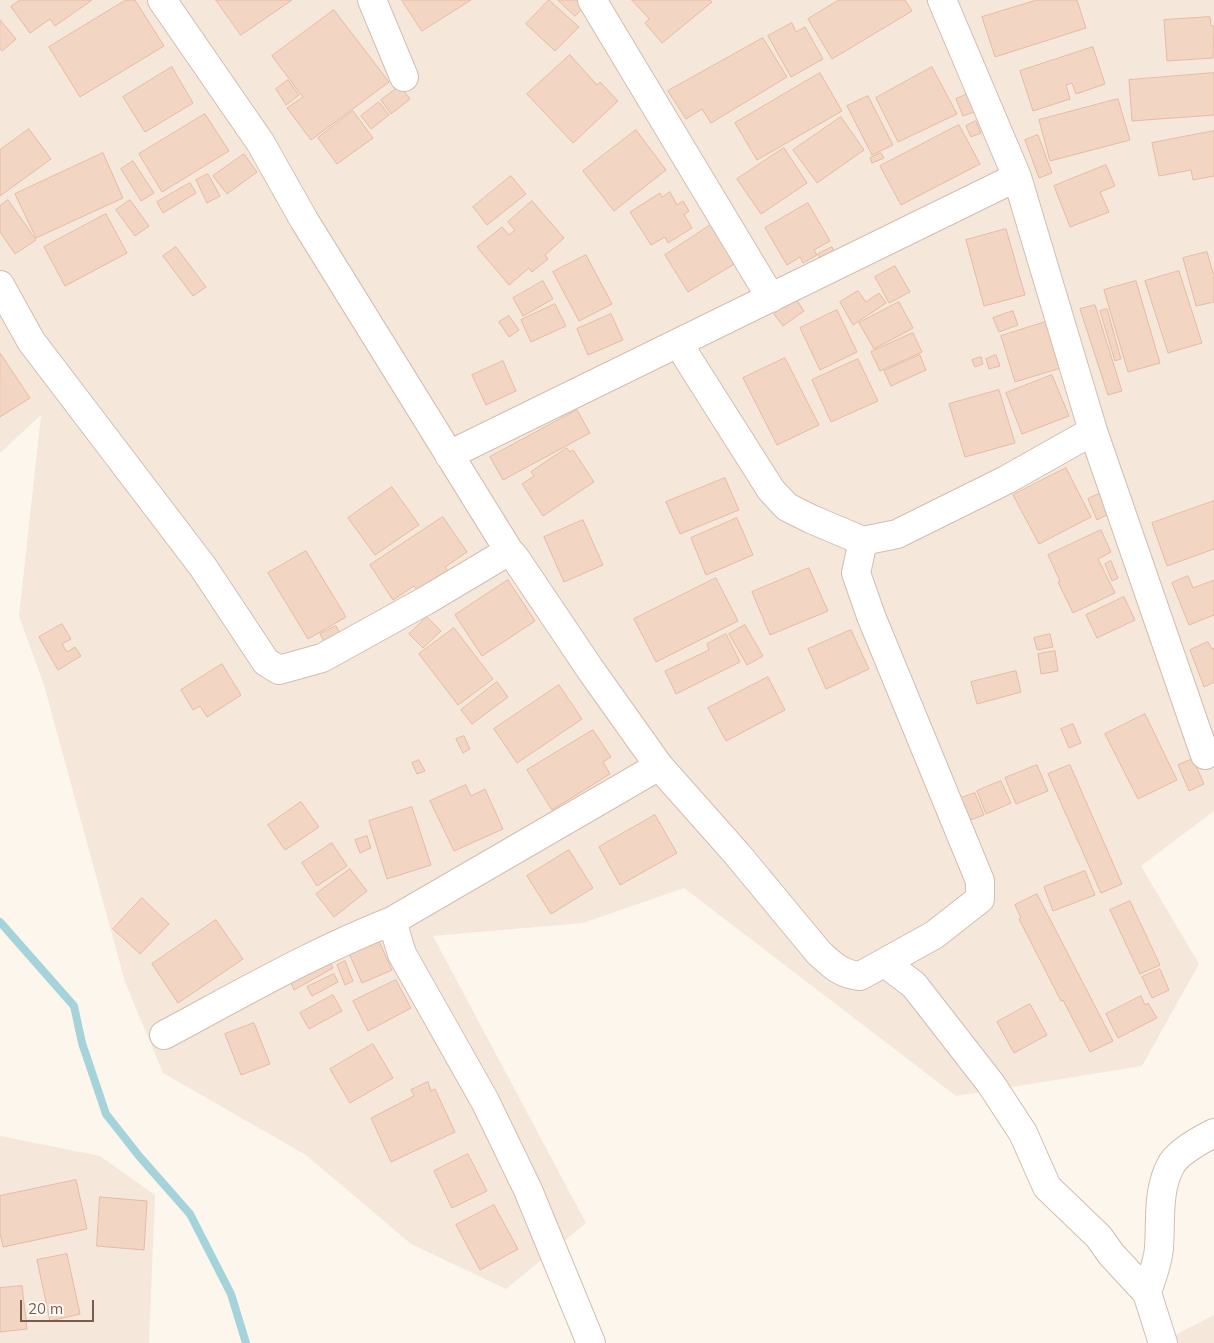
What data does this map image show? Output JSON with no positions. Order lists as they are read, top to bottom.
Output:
{
  "scale_bar": "20 m"
}
